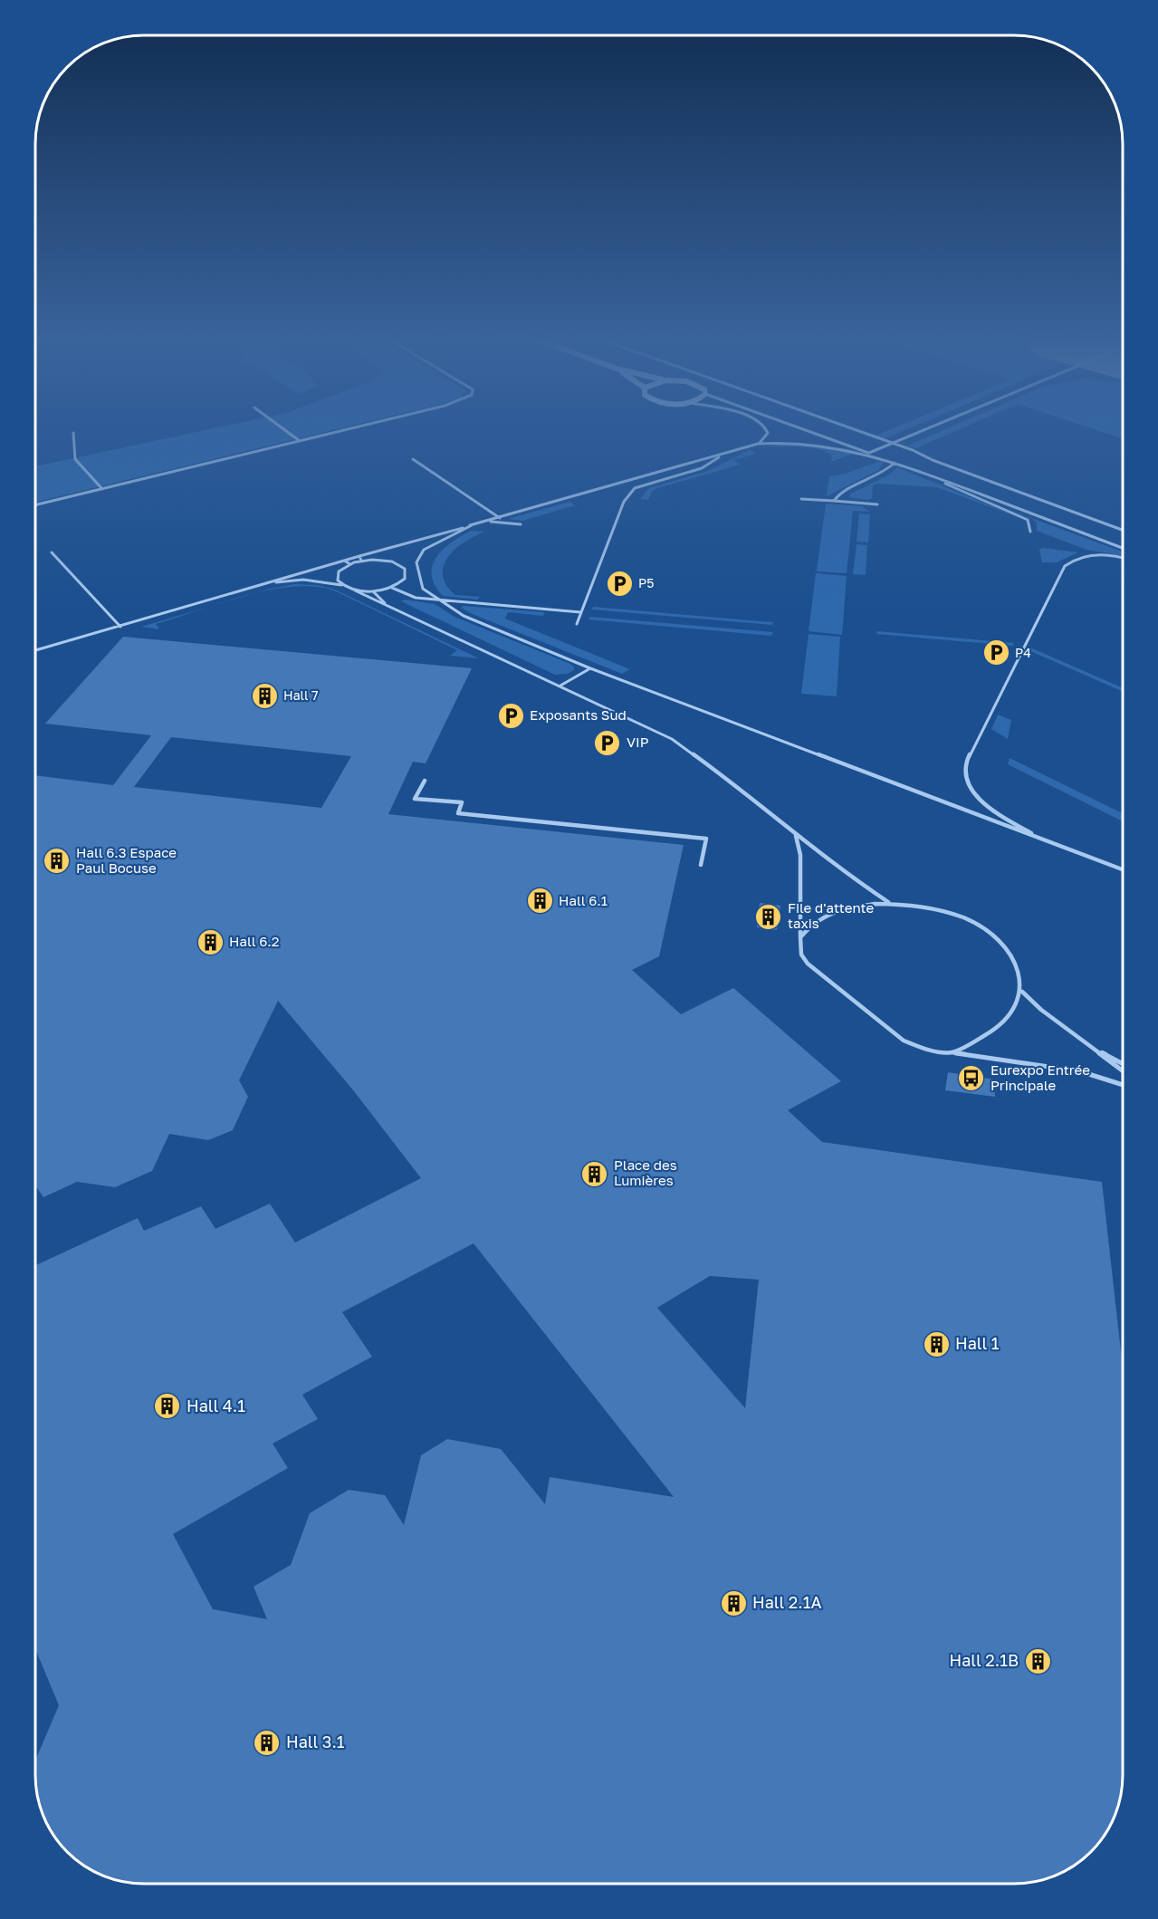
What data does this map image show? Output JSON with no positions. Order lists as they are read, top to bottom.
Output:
{
  "places": {
    "parking": [
      "P5",
      "P4",
      "Exposants Sud",
      "VIP"
    ],
    "building": [
      "Hall 7",
      "Hall 6.3 Espace Paul Bocuse",
      "Hall 6.1",
      "File d'attente taxis",
      "Hall 6.2",
      "Place des Lumières",
      "Hall 1",
      "Hall 4.1",
      "Hall 2.1A",
      "Hall 2.1B",
      "Hall 3.1"
    ],
    "bus stop": ["Eurexpo Entrée Principale"]
  }
}
